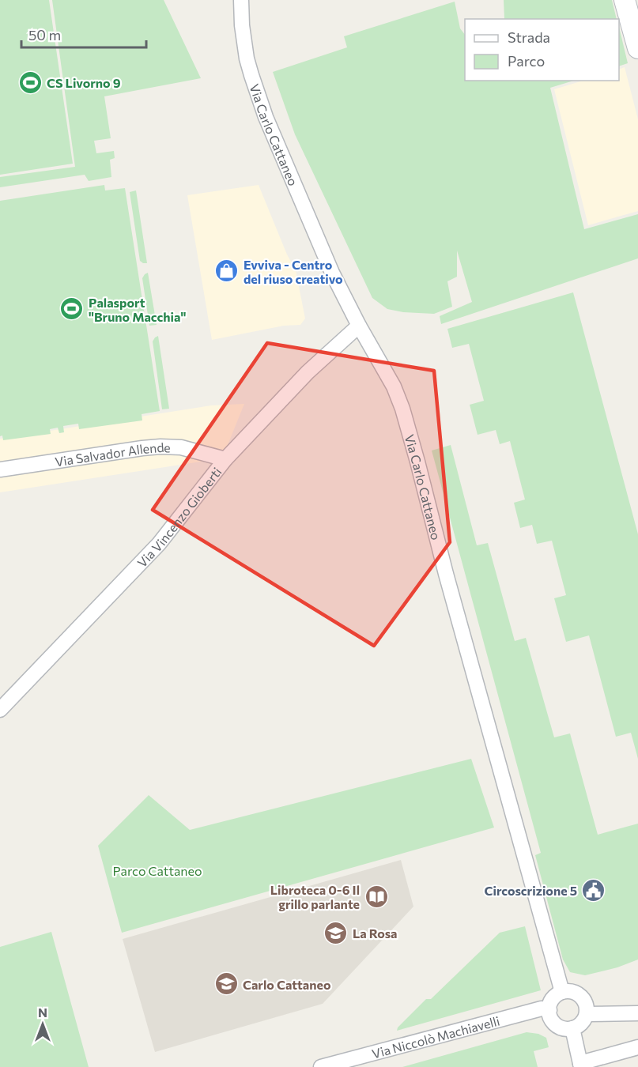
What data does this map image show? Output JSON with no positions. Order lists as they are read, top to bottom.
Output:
{
  "streets": {
    "street": [
      "Via Carlo Cattaneo",
      "Via Salvador Allende",
      "Via Vincenzo Gioberti",
      "Via Niccolò Machiavelli"
    ]
  },
  "crossings": [
    ["Via Carlo Cattaneo", "Via Vincenzo Gioberti"],
    ["Via Carlo Cattaneo", "Via Niccolò Machiavelli"],
    ["Via Salvador Allende", "Via Vincenzo Gioberti"]
  ],
  "parks": ["Parco Cattaneo"],
  "places": {
    "sports": ["CS Livorno 9", "Palasport \"Bruno Macchia\""],
    "shop": ["Evviva - Centro del riuso creativo"],
    "public building": ["Circoscrizione 5"],
    "library": ["Libroteca 0-6 Il grillo parlante"],
    "school or university": ["La Rosa", "Carlo Cattaneo"]
  },
  "legend": ["Strada", "Parco"],
  "scale_bar": "50 m",
  "north": "top"
}
